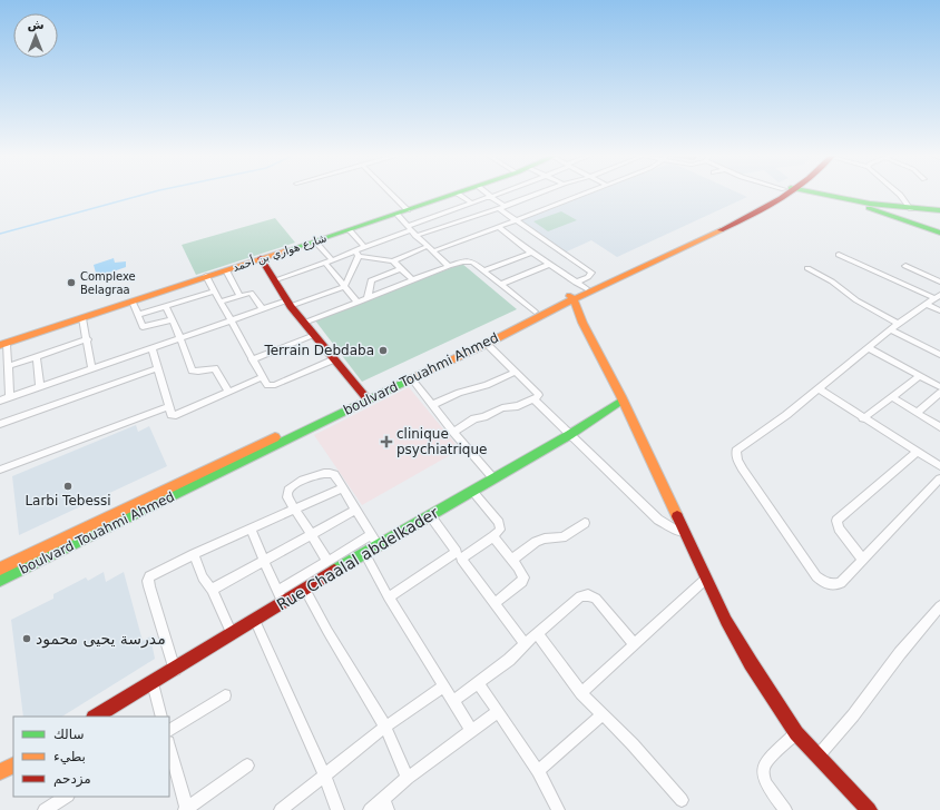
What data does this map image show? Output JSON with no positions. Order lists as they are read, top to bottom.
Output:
{
  "streets": {
    "main road": ["شارع هواري بن أحمد", "boulvard Touahmi Ahmed", "Rue Chaalal abdelkader"]
  },
  "places": {
    "other": [
      "Complexe Belagraa",
      "Terrain Debdaba",
      "Larbi Tebessi",
      "مدرسة يحيى محمود"
    ],
    "health": ["clinique psychiatrique"]
  },
  "legend": ["سالك", "بطيء", "مزدحم"],
  "north": "top"
}
